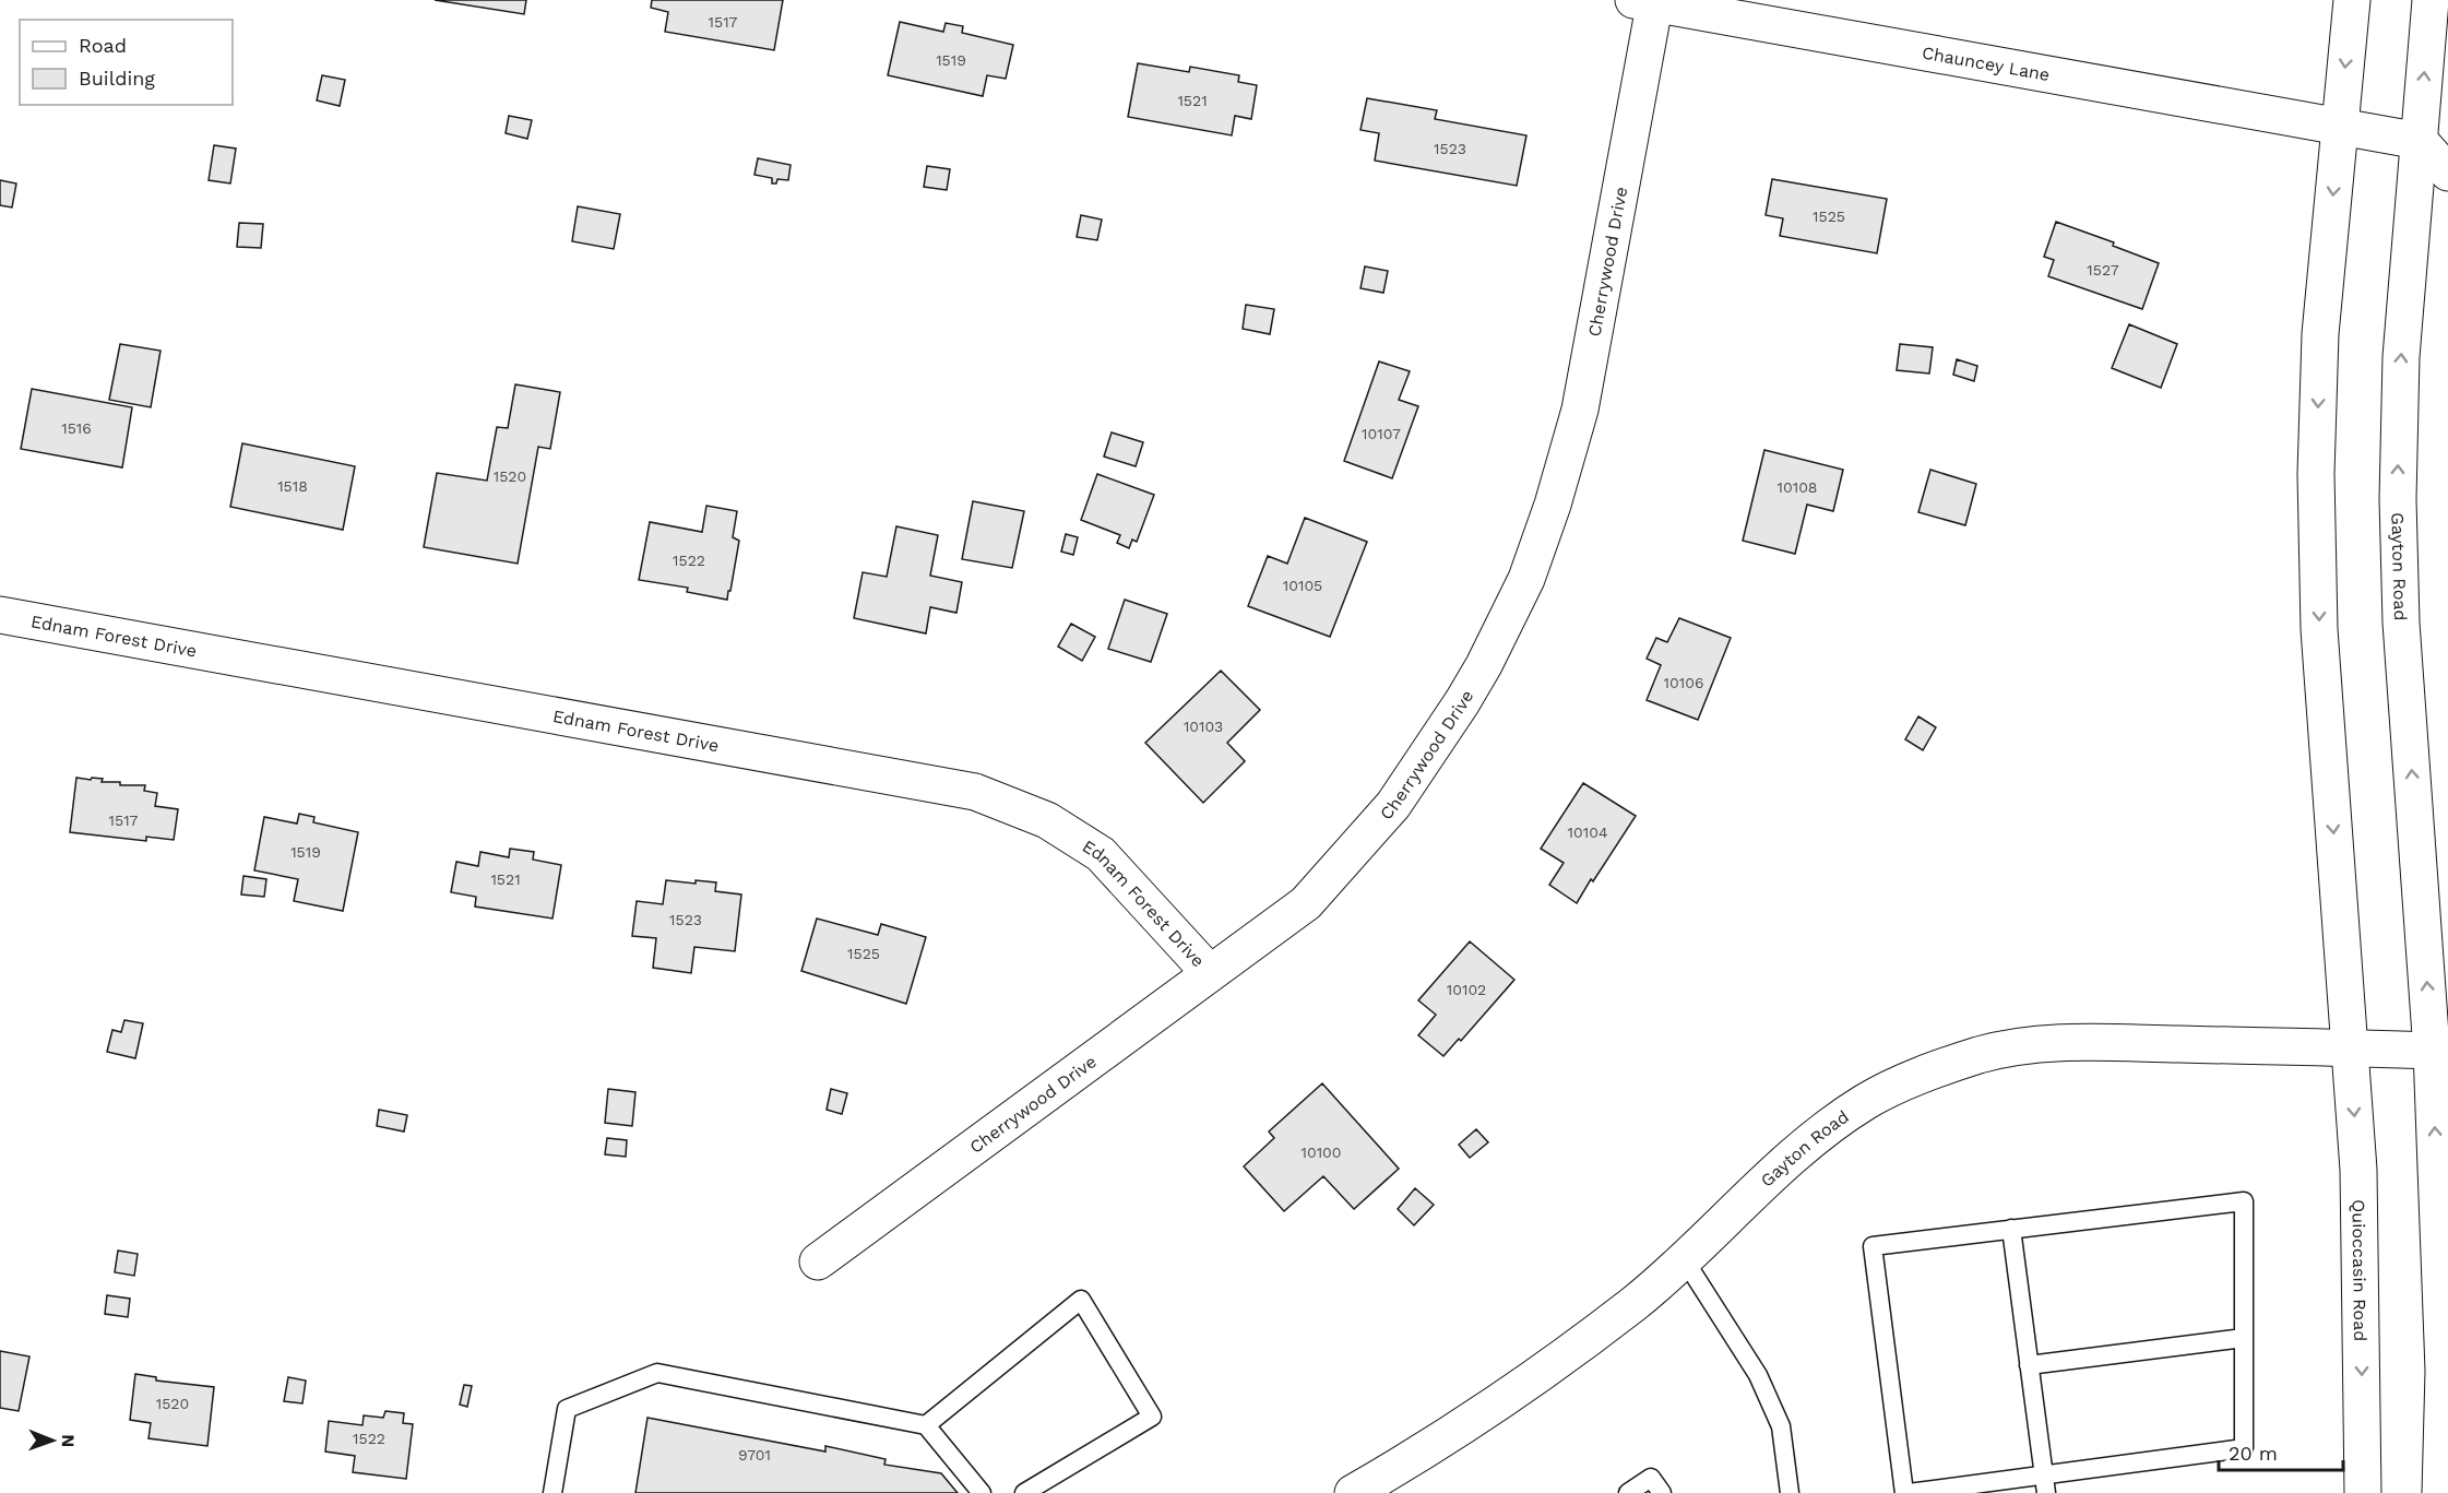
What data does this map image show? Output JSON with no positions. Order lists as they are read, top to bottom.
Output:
{
  "streets": {
    "street": [
      "Chauncey Lane",
      "Cherrywood Drive",
      "Gayton Road",
      "Ednam Forest Drive",
      "Quioccasin Road"
    ]
  },
  "crossings": [
    ["Chauncey Lane", "Cherrywood Drive"],
    ["Chauncey Lane", "Gayton Road"],
    ["Cherrywood Drive", "Ednam Forest Drive"],
    ["Gayton Road", "Quioccasin Road"]
  ],
  "house_numbers": [
    "1517",
    "1519",
    "1521",
    "1523",
    "1525",
    "1527",
    "1516",
    "10107",
    "1520",
    "1518",
    "10108",
    "1522",
    "10105",
    "10106",
    "10103",
    "1517",
    "10104",
    "1519",
    "1521",
    "1523",
    "1525",
    "10102",
    "10100",
    "1520",
    "1522",
    "9701"
  ],
  "legend": ["Road", "Building"],
  "scale_bar": "20 m",
  "north": "right"
}
